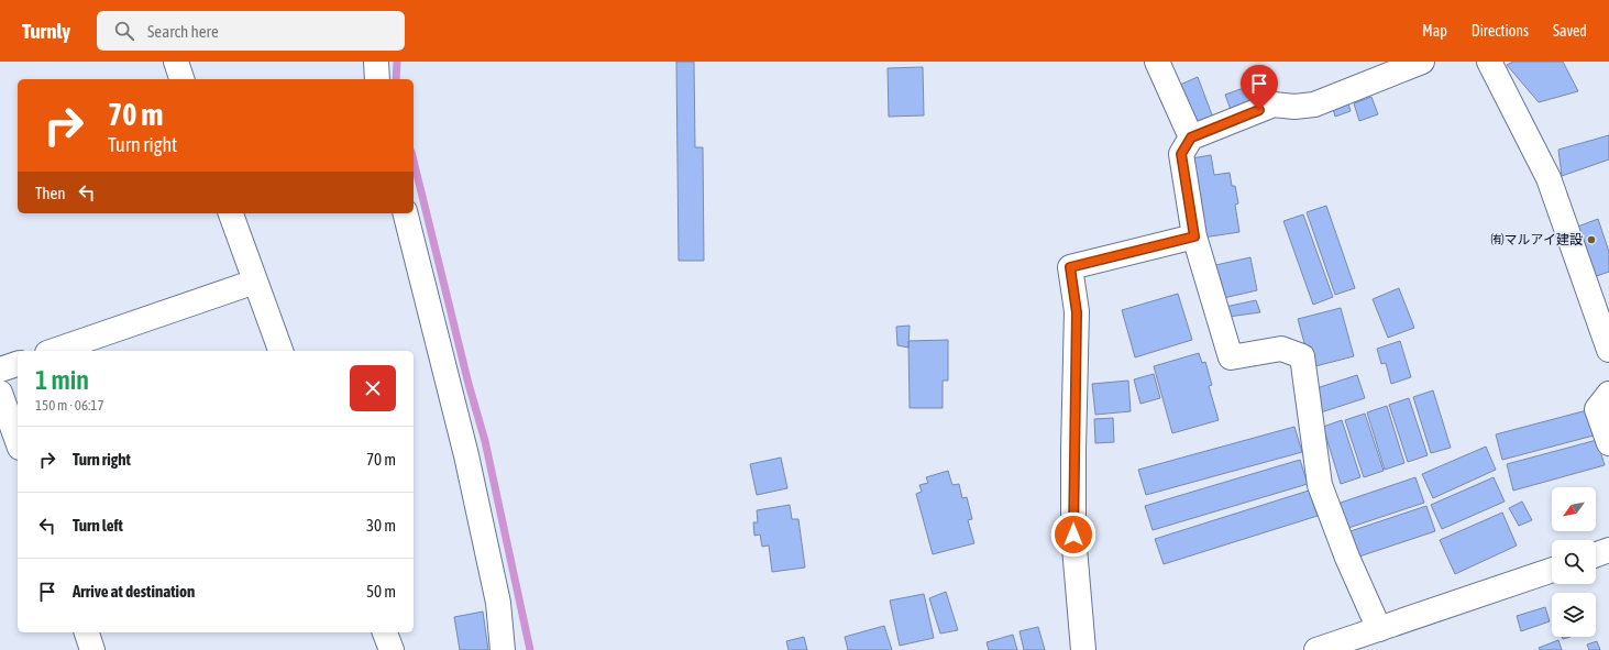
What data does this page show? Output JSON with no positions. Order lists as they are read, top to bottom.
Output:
{
  "places": ["㈲マルアイ建設"],
  "north": "bottom left",
  "page": {
    "header": "Turnly",
    "search": "Search here",
    "nav": ["Map", "Directions", "Saved"],
    "turn": ["70 m", "Turn right"],
    "then": "Then",
    "heading": ["1 min", "150 m · 06:17"],
    "list": [
      {
        "name": "Turn right",
        "value": "70 m"
      },
      {
        "name": "Turn left",
        "value": "30 m"
      },
      {
        "name": "Arrive at destination",
        "value": "50 m"
      }
    ]
  }
}
